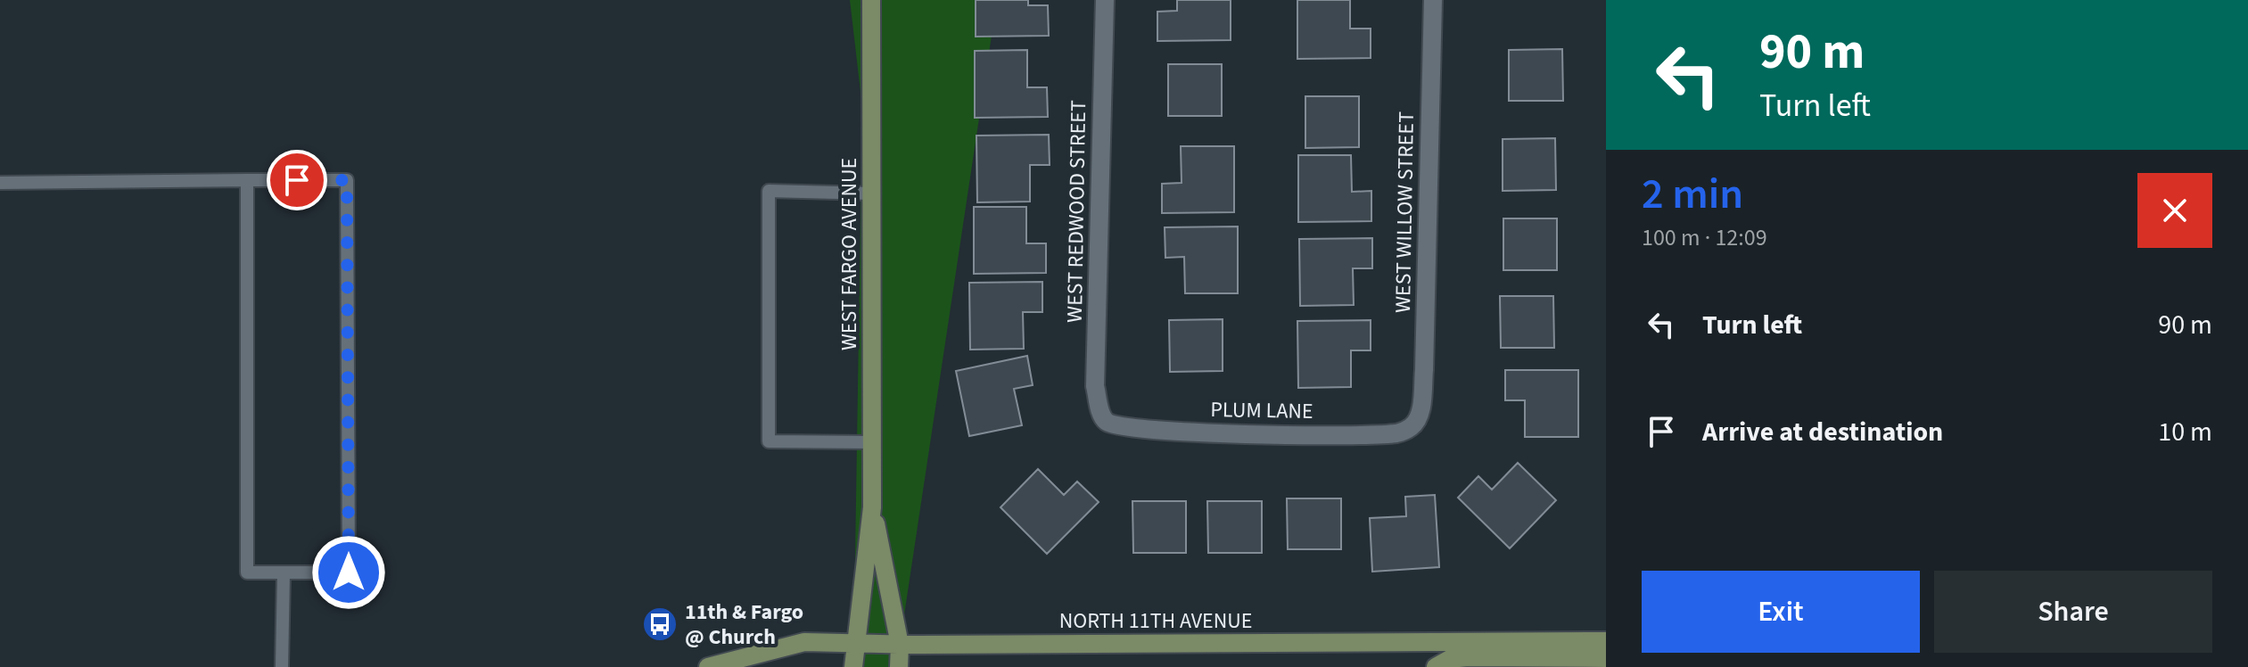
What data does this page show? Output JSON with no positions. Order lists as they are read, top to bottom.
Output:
{
  "streets": {
    "main road": ["WEST FARGO AVENUE", "NORTH 11TH AVENUE"],
    "street": ["WEST REDWOOD STREET", "WEST WILLOW STREET", "PLUM LANE"]
  },
  "crossings": [
    ["WEST REDWOOD STREET", "PLUM LANE"],
    ["WEST WILLOW STREET", "PLUM LANE"],
    ["WEST FARGO AVENUE", "NORTH 11TH AVENUE"]
  ],
  "places": {
    "bus stop": ["11th & Fargo @ Church"]
  },
  "page": {
    "turn": ["90 m", "Turn left"],
    "heading": ["2 min", "100 m · 12:09"],
    "list": [
      {
        "name": "Turn left",
        "value": "90 m"
      },
      {
        "name": "Arrive at destination",
        "value": "10 m"
      }
    ],
    "buttons": ["Exit", "Share"]
  }
}
